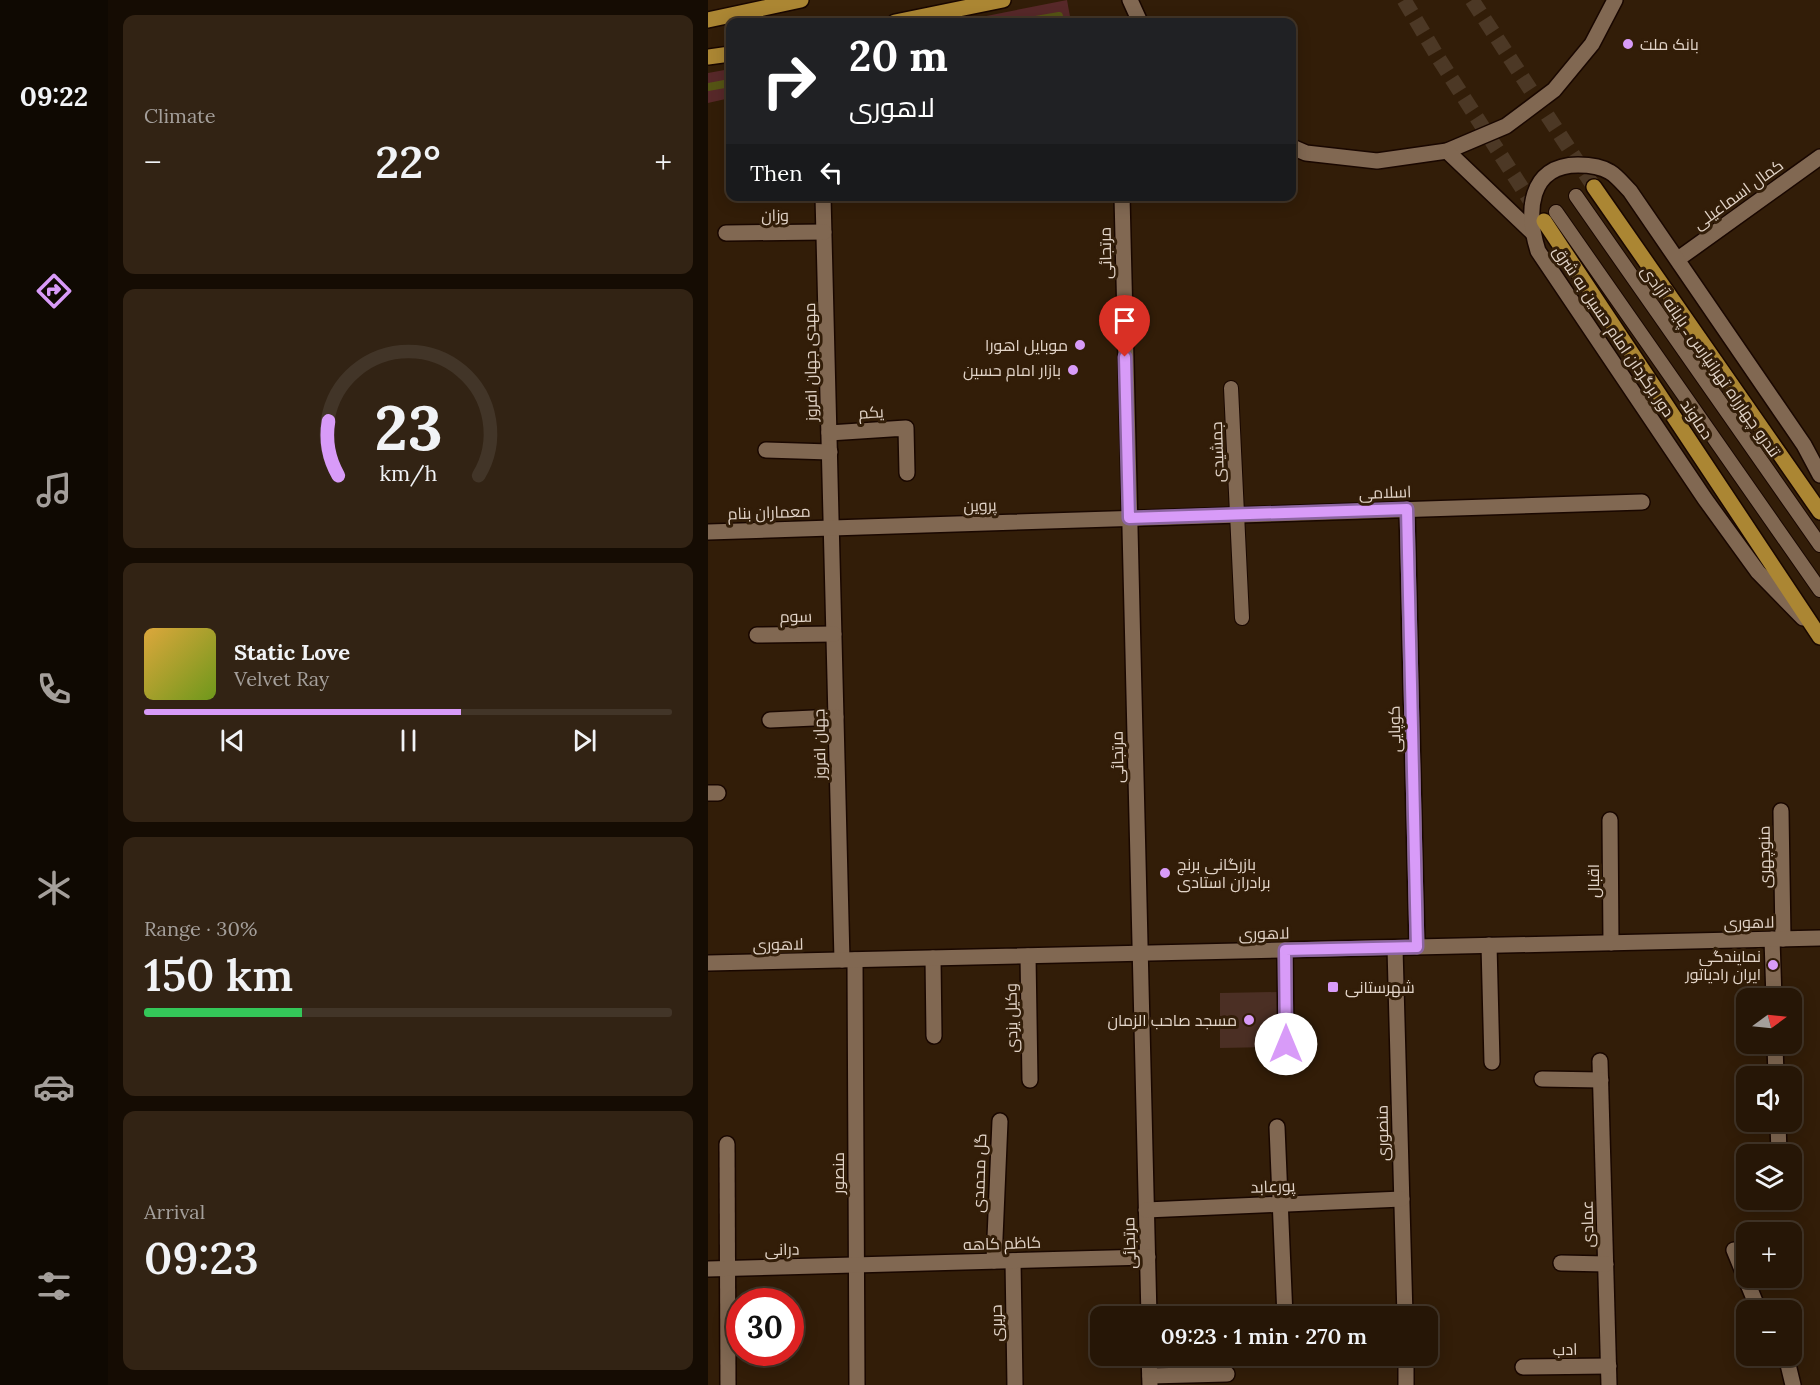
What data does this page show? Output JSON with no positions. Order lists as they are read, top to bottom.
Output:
{
  "streets": {
    "main road": ["دماوند"],
    "street": [
      "کمال اسماعیلی",
      "وزان",
      "مرتجائی",
      "دور برگردان امام حسین به شرق",
      "مهدی جهان افروز",
      "یکم",
      "اسلامی",
      "پروین",
      "معماران بنام",
      "سوم",
      "کوپایی",
      "جهان افروز",
      "منوچهری",
      "اقبال",
      "لاهوری",
      "وکیل یزدی",
      "منصوری",
      "منصور",
      "گل محمدی",
      "پورعابد",
      "عمادی",
      "کاظم کاهه",
      "درانی",
      "حریری",
      "ادب"
    ],
    "lane": ["تندرو چهارراه تهرانپارس ـ پایانه آزادی", "جمشیدی"]
  },
  "crossings": [
    ["کمال اسماعیلی", "دور برگردان امام حسین به شرق"],
    ["وزان", "مهدی جهان افروز"],
    ["مرتجائی", "اسلامی"],
    ["مرتجائی", "پروین"],
    ["مرتجائی", "لاهوری"],
    ["مرتجائی", "پورعابد"],
    ["مرتجائی", "کاظم کاهه"],
    ["دور برگردان امام حسین به شرق", "دماوند"],
    ["مهدی جهان افروز", "یکم"],
    ["مهدی جهان افروز", "پروین"],
    ["مهدی جهان افروز", "معماران بنام"],
    ["مهدی جهان افروز", "جهان افروز"],
    ["جمشیدی", "اسلامی"],
    ["اسلامی", "پروین"],
    ["اسلامی", "کوپایی"],
    ["پروین", "معماران بنام"],
    ["پروین", "جهان افروز"],
    ["معماران بنام", "جهان افروز"],
    ["سوم", "جهان افروز"],
    ["کوپایی", "لاهوری"],
    ["جهان افروز", "لاهوری"],
    ["جهان افروز", "منصور"],
    ["منوچهری", "لاهوری"],
    ["اقبال", "لاهوری"],
    ["لاهوری", "وکیل یزدی"],
    ["لاهوری", "منصوری"],
    ["لاهوری", "منصور"],
    ["منصوری", "پورعابد"],
    ["منصور", "کاظم کاهه"],
    ["منصور", "درانی"],
    ["گل محمدی", "کاظم کاهه"],
    ["عمادی", "ادب"],
    ["کاظم کاهه", "درانی"],
    ["کاظم کاهه", "حریری"]
  ],
  "places": {
    "other": [
      "بانک ملت",
      "موبایل اهورا",
      "بازار امام حسین",
      "بازرگانی برنج برادران استادی",
      "نمایندگی ایران رادیاتور",
      "مسجد صاحب الزمان"
    ],
    "transit": ["شهرستانی"]
  },
  "north": "right",
  "page": {
    "tabs": "09:22",
    "tile": [
      "Climate",
      ["Range · 30%", "150 km"],
      ["Arrival", "09:23"]
    ],
    "turn": ["20 m", "لاهوری"],
    "heat": ["−", "22°", "+"],
    "then": "Then",
    "song": ["Static Love", "Velvet Ray"],
    "map_buttons": ["+", "−"],
    "limit": "30",
    "trip": "09:23 · 1 min · 270 m",
    "gauge": ["23", "km/h"]
  }
}
